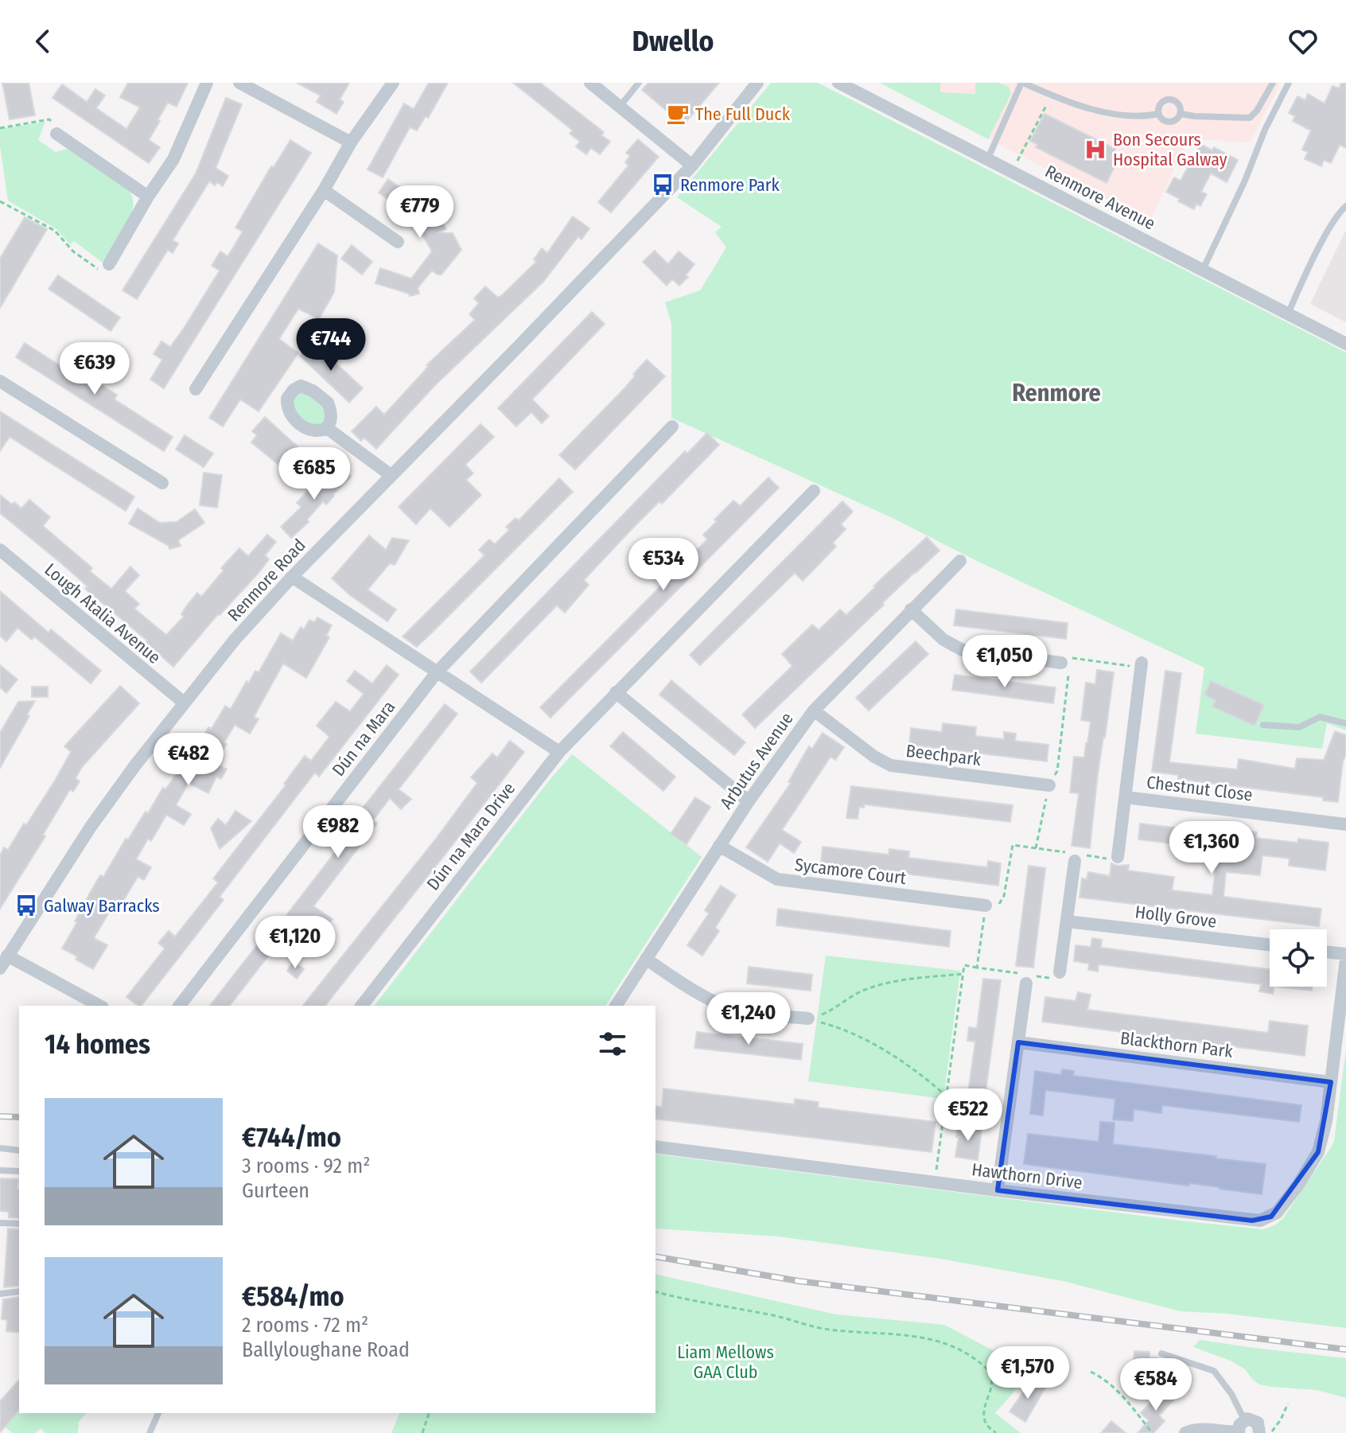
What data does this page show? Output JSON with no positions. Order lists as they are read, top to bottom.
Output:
{
  "streets": {
    "street": [
      "Renmore Avenue",
      "Renmore Road",
      "Lough Atalia Avenue",
      "Dún na Mara",
      "Beechpark",
      "Arbutus Avenue",
      "Chestnut Close",
      "Dún na Mara Drive",
      "Sycamore Court",
      "Holly Grove",
      "Blackthorn Park",
      "Hawthorn Drive"
    ]
  },
  "crossings": [
    ["Renmore Road", "Lough Atalia Avenue"],
    ["Beechpark", "Arbutus Avenue"],
    ["Arbutus Avenue", "Sycamore Court"],
    ["Blackthorn Park", "Hawthorn Drive"]
  ],
  "districts": ["Renmore"],
  "parks": ["Liam Mellows GAA Club"],
  "places": {
    "cafe": ["The Full Duck"],
    "hospital": ["Bon Secours Hospital Galway"],
    "bus stop": ["Renmore Park", "Galway Barracks"]
  },
  "page": {
    "header": "Dwello",
    "price": [
      "€779",
      "€744",
      "€639",
      "€685",
      "€534",
      "€1,050",
      "€482",
      "€982",
      "€1,360",
      "€1,120",
      "€1,240",
      "€522",
      "€1,570",
      "€584"
    ],
    "heading": "14 homes",
    "list": [
      {
        "name": "€744/mo",
        "note": "3 rooms · 92 m² · Gurteen"
      },
      {
        "name": "€584/mo",
        "note": "2 rooms · 72 m² · Ballyloughane Road"
      }
    ]
  }
}
